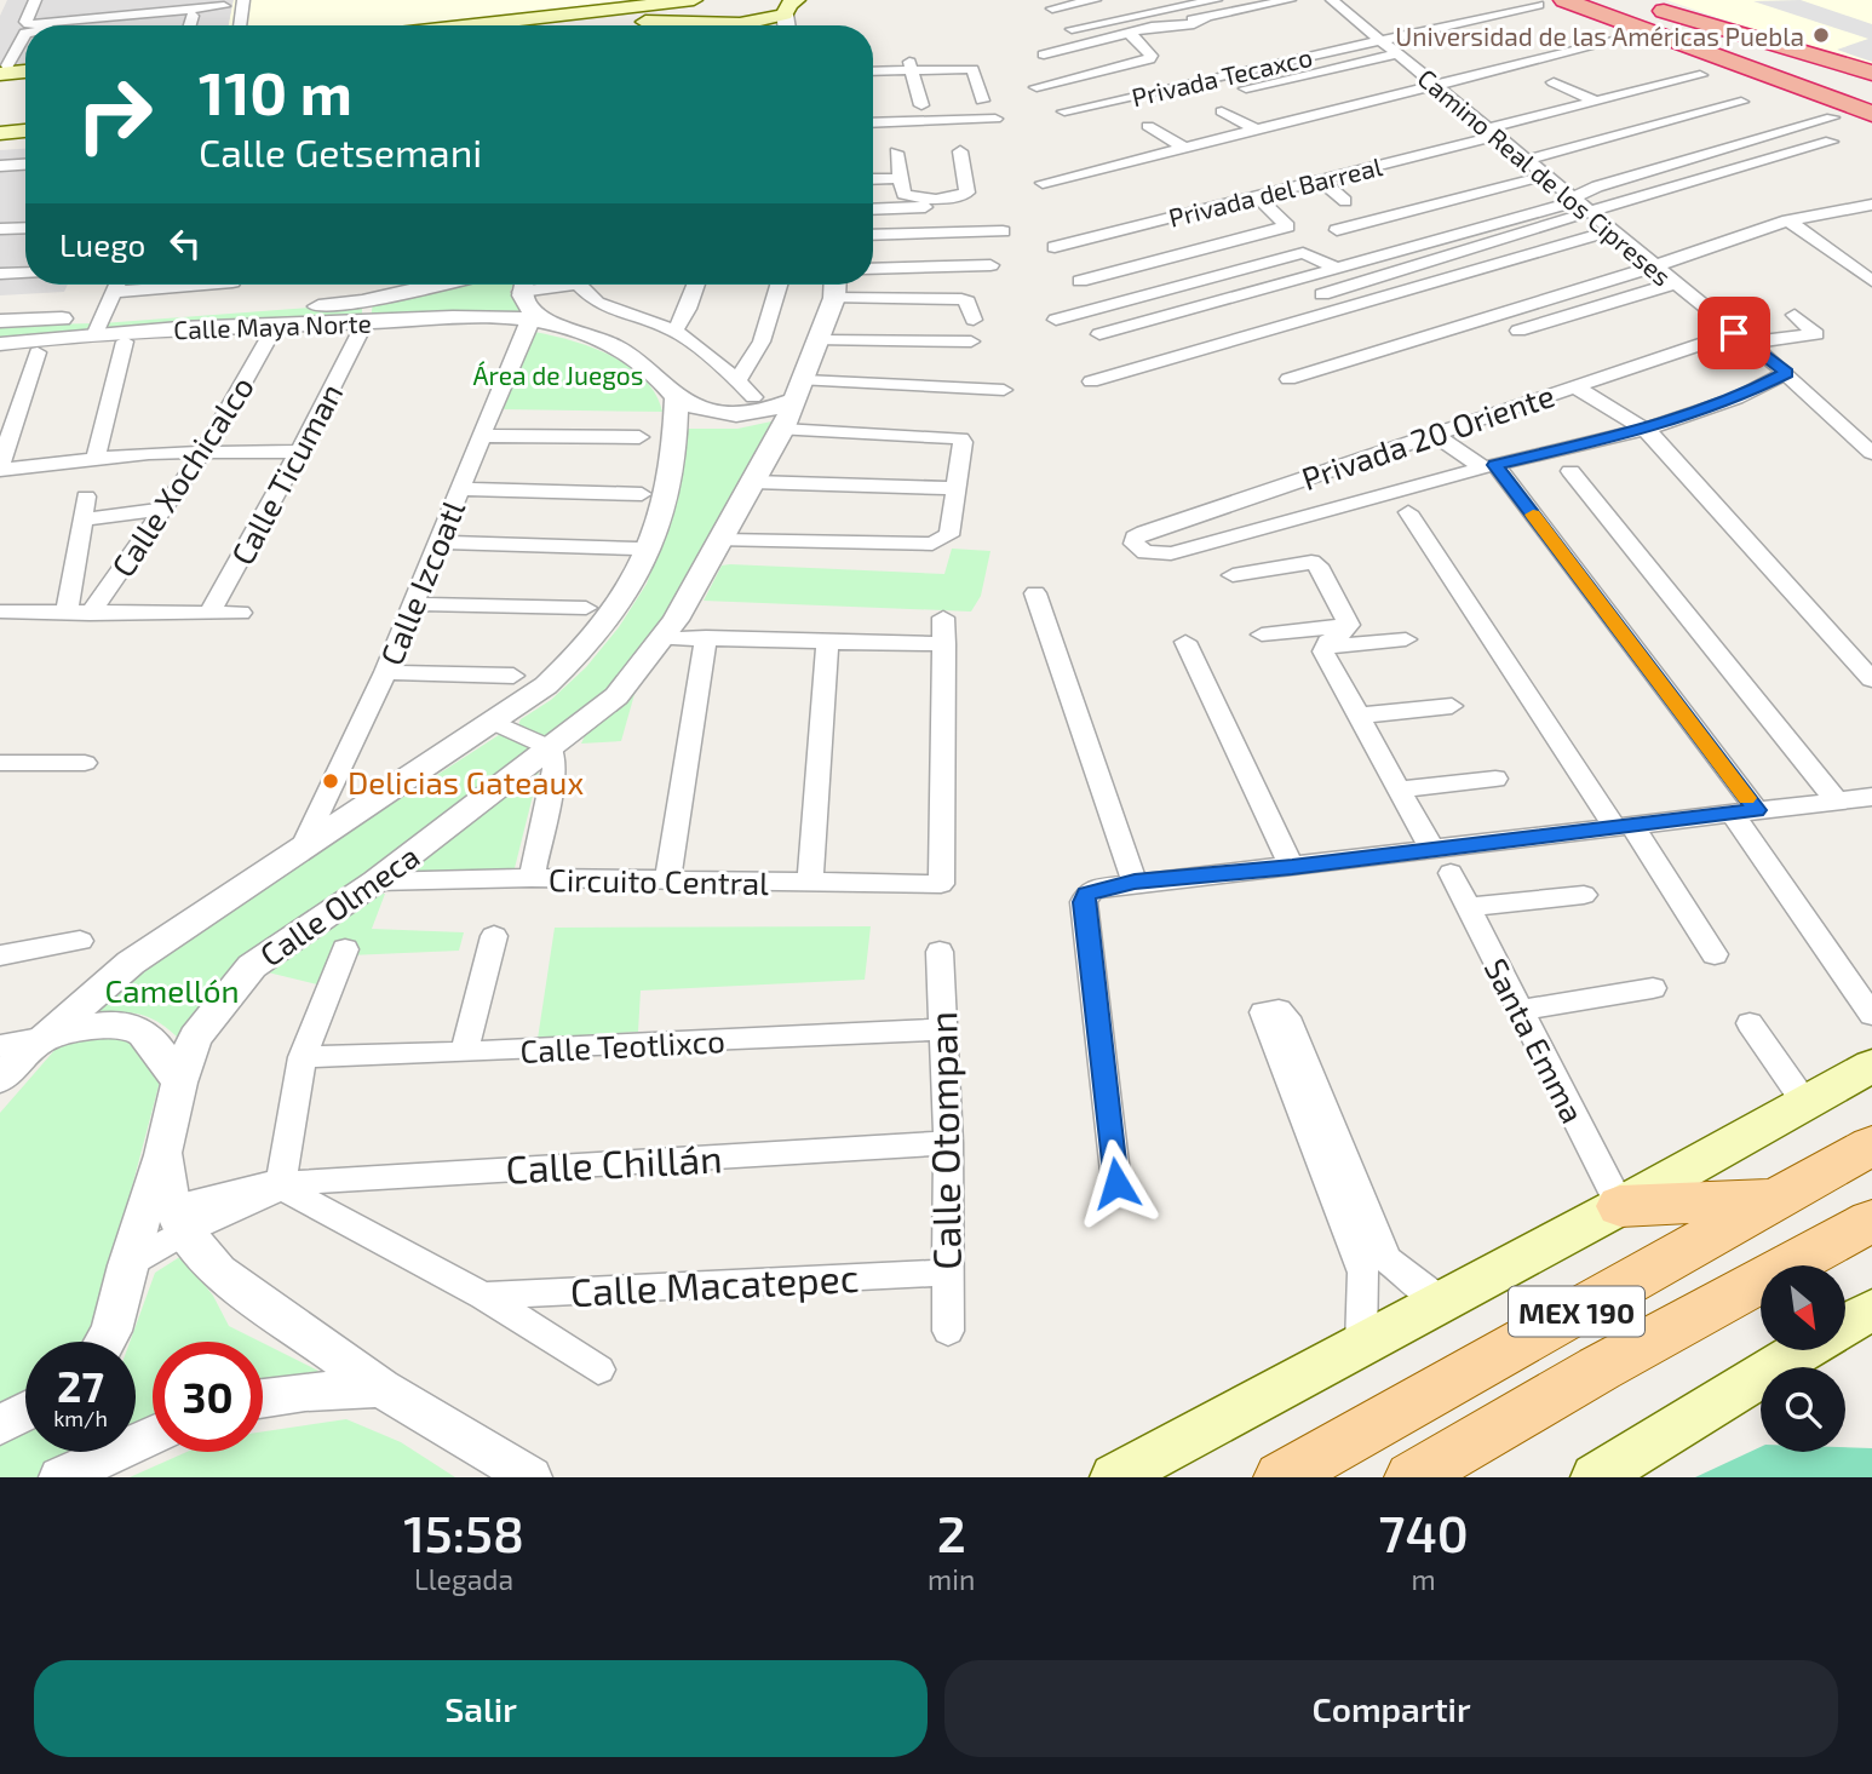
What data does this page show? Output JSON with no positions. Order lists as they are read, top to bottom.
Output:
{
  "streets": {
    "main road": ["MEX 190"],
    "street": [
      "Privada Tecaxco",
      "Camino Real de los Cipreses",
      "Privada del Barreal",
      "Calle Maya Norte",
      "Privada 20 Oriente",
      "Calle Ticuman",
      "Calle Xochicalco",
      "Calle Izcoatl",
      "Circuito Central",
      "Calle Olmeca",
      "Santa Emma",
      "Calle Teotlixco",
      "Calle Otompan",
      "Calle Chillán",
      "Calle Macatepec"
    ]
  },
  "crossings": [
    ["Privada Tecaxco", "Camino Real de los Cipreses"],
    ["Camino Real de los Cipreses", "Privada del Barreal"],
    ["Camino Real de los Cipreses", "Privada 20 Oriente"],
    ["Calle Maya Norte", "Calle Ticuman"],
    ["Calle Maya Norte", "Calle Xochicalco"],
    ["Calle Maya Norte", "Calle Izcoatl"],
    ["Calle Izcoatl", "Calle Olmeca"],
    ["Circuito Central", "Calle Olmeca"],
    ["Calle Olmeca", "Calle Chillán"],
    ["Calle Teotlixco", "Calle Otompan"],
    ["Calle Otompan", "Calle Chillán"],
    ["Calle Otompan", "Calle Macatepec"]
  ],
  "parks": ["Área de Juegos", "Camellón"],
  "places": ["Universidad de las Américas Puebla", "Delicias Gateaux"],
  "north": "bottom right",
  "page": {
    "turn": ["110 m", "Calle Getsemani"],
    "then": "Luego",
    "speed": "27 km/h",
    "limit": "30",
    "eta": [
      "15:58",
      "Llegada",
      "2",
      "min",
      "740",
      "m"
    ],
    "buttons": ["Salir", "Compartir"]
  }
}
